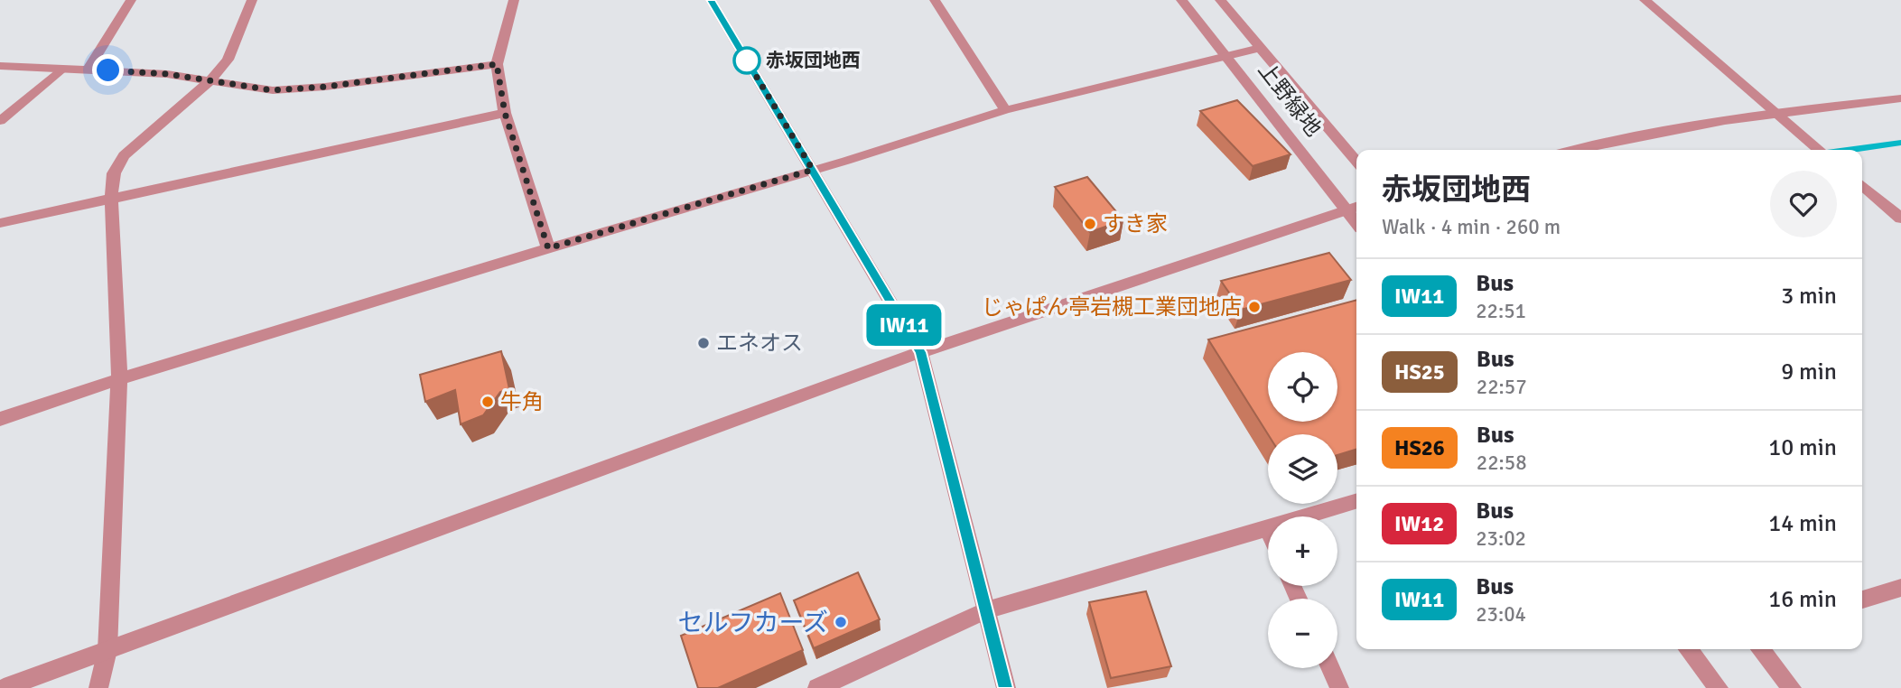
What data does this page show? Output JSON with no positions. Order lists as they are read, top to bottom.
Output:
{
  "streets": {
    "street": ["上野緑地"]
  },
  "places": [
    "赤坂団地西",
    "すき家",
    "じゃぱん亭岩槻工業団地店",
    "エネオス",
    "牛角",
    "セルフカーズ"
  ],
  "lines": ["bus line IW11"],
  "page": {
    "on_map": "IW11",
    "heading": ["赤坂団地西", "Walk · 4 min · 260 m"],
    "list": [
      {
        "mark": "IW11",
        "name": "Bus",
        "note": "22:51",
        "value": "3 min"
      },
      {
        "mark": "HS25",
        "name": "Bus",
        "note": "22:57",
        "value": "9 min"
      },
      {
        "mark": "HS26",
        "name": "Bus",
        "note": "22:58",
        "value": "10 min"
      },
      {
        "mark": "IW12",
        "name": "Bus",
        "note": "23:02",
        "value": "14 min"
      },
      {
        "mark": "IW11",
        "name": "Bus",
        "note": "23:04",
        "value": "16 min"
      }
    ],
    "map_buttons": ["+", "−"]
  }
}
